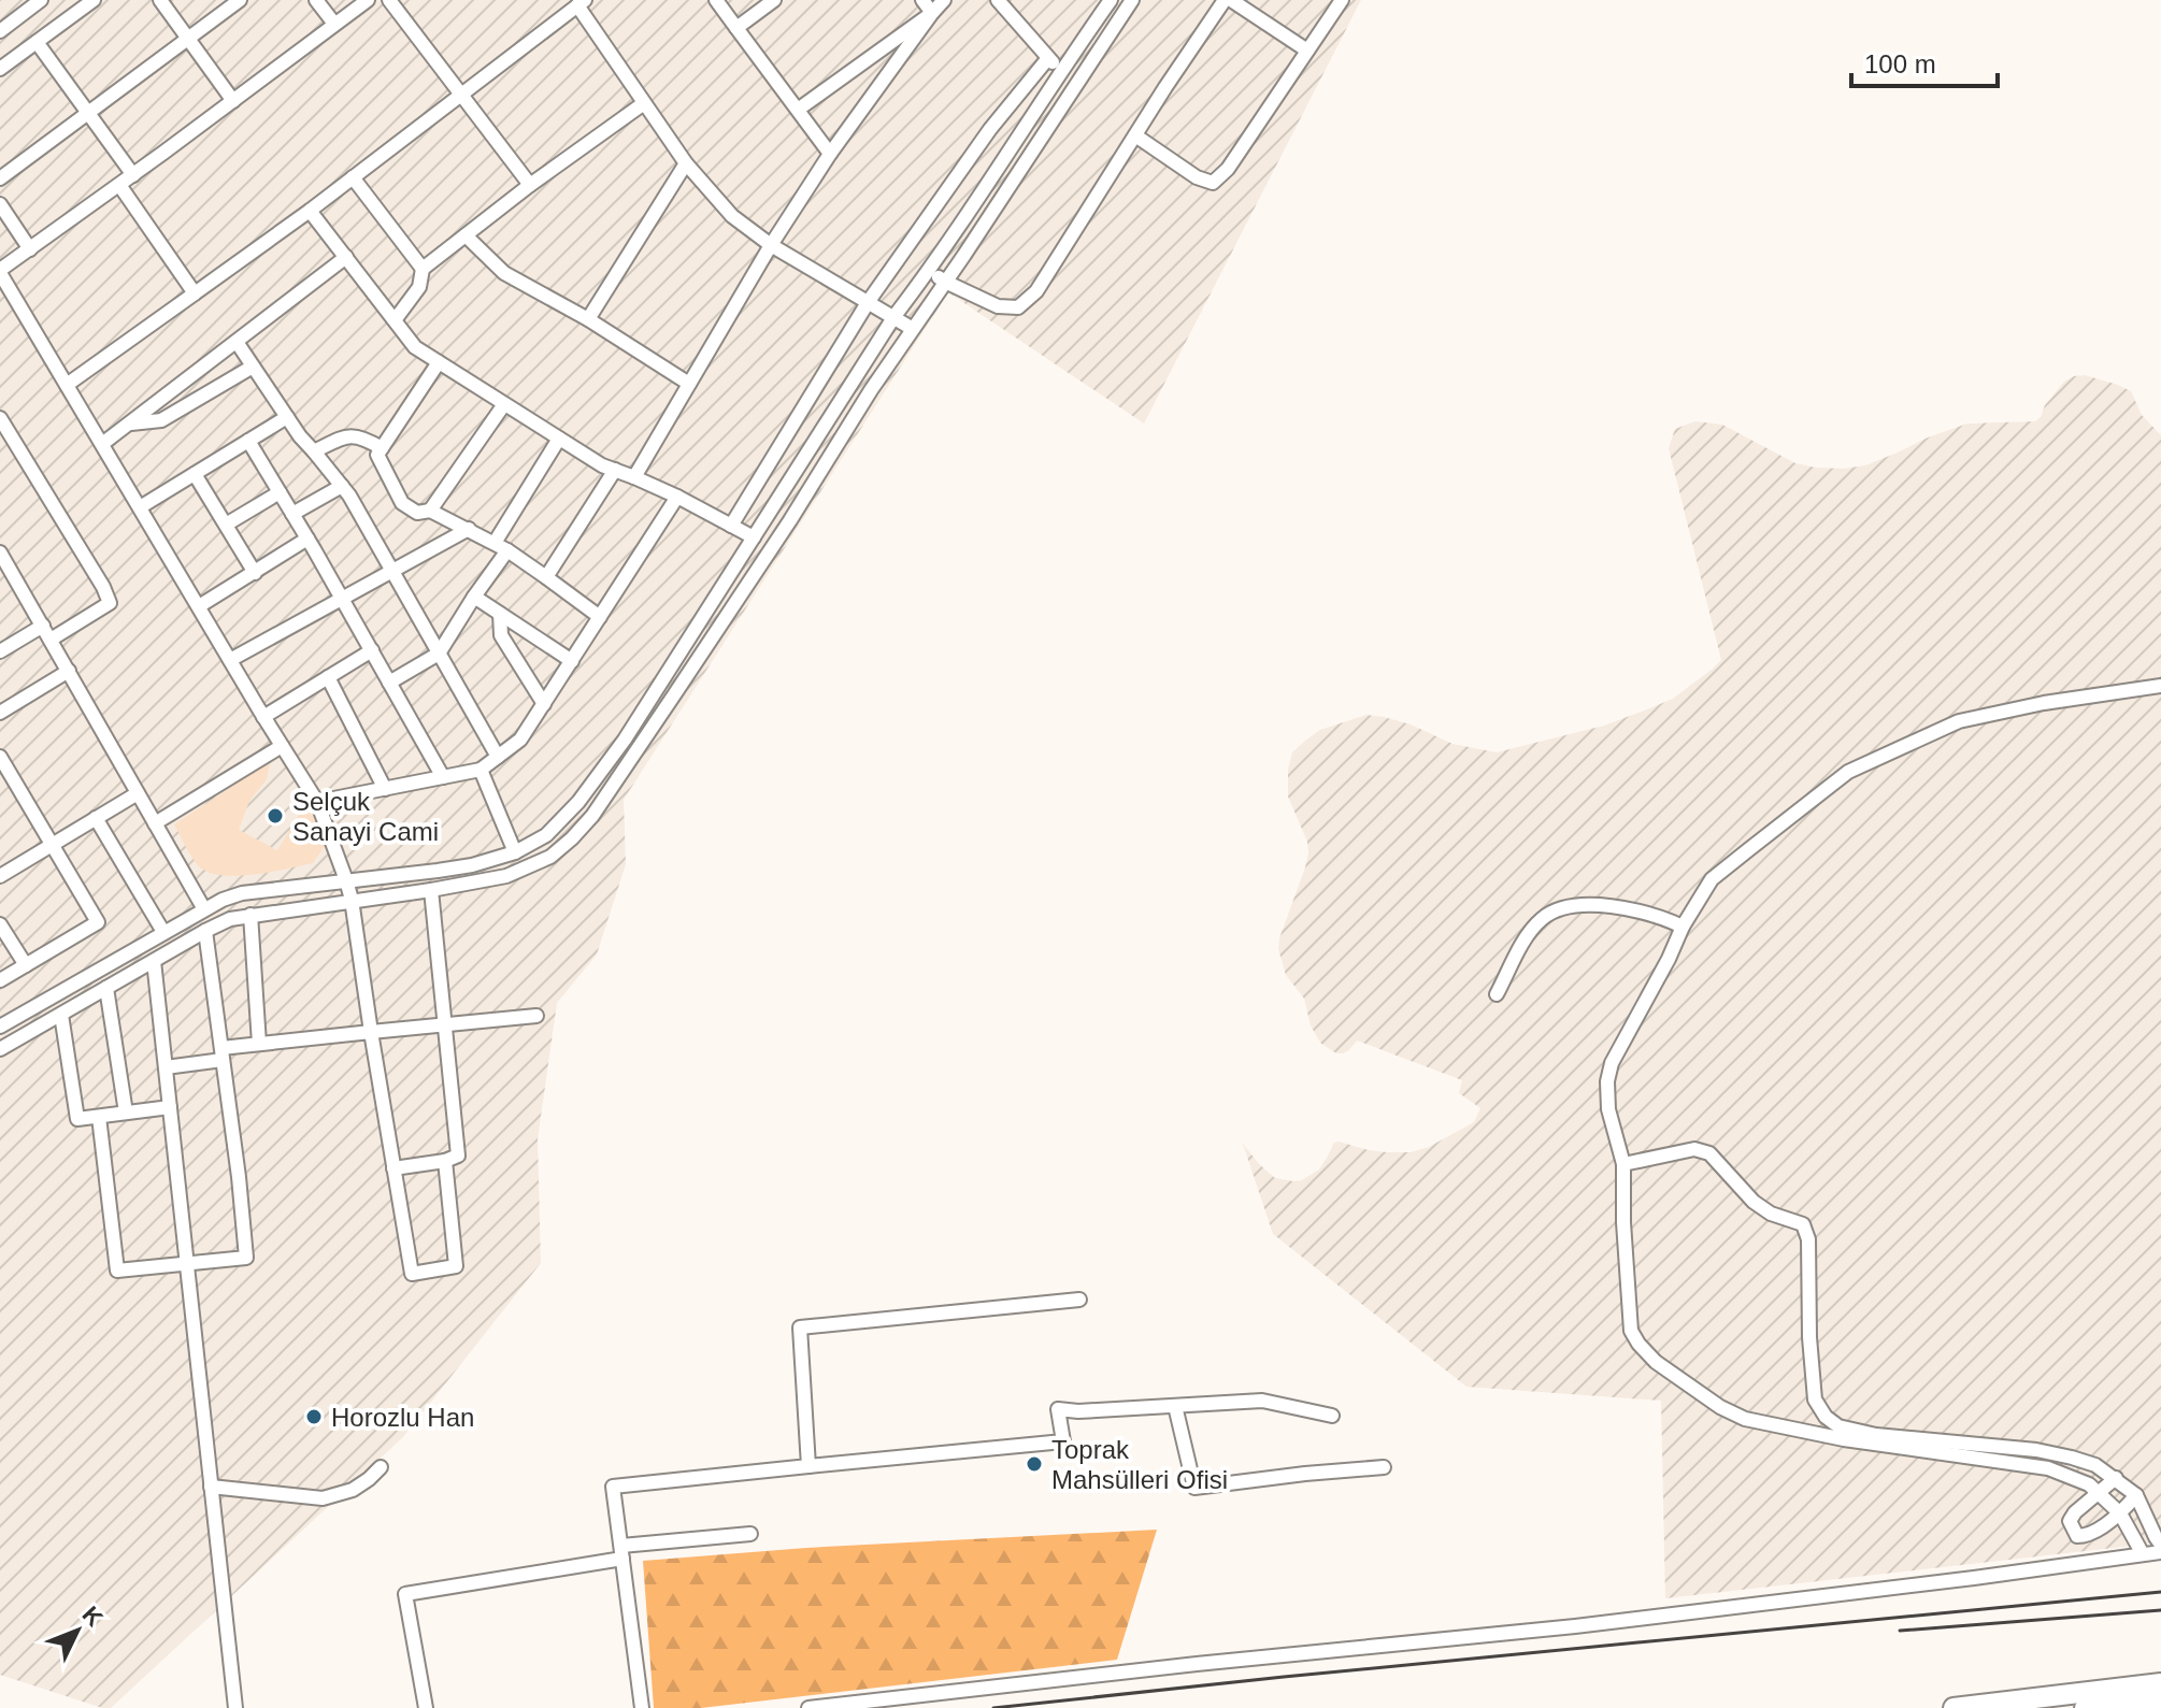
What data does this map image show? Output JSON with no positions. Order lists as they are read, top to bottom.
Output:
{
  "places": ["Selçuk Sanayi Cami", "Horozlu Han", "Toprak Mahsülleri Ofisi"],
  "scale_bar": "100 m",
  "north": "top right"
}
